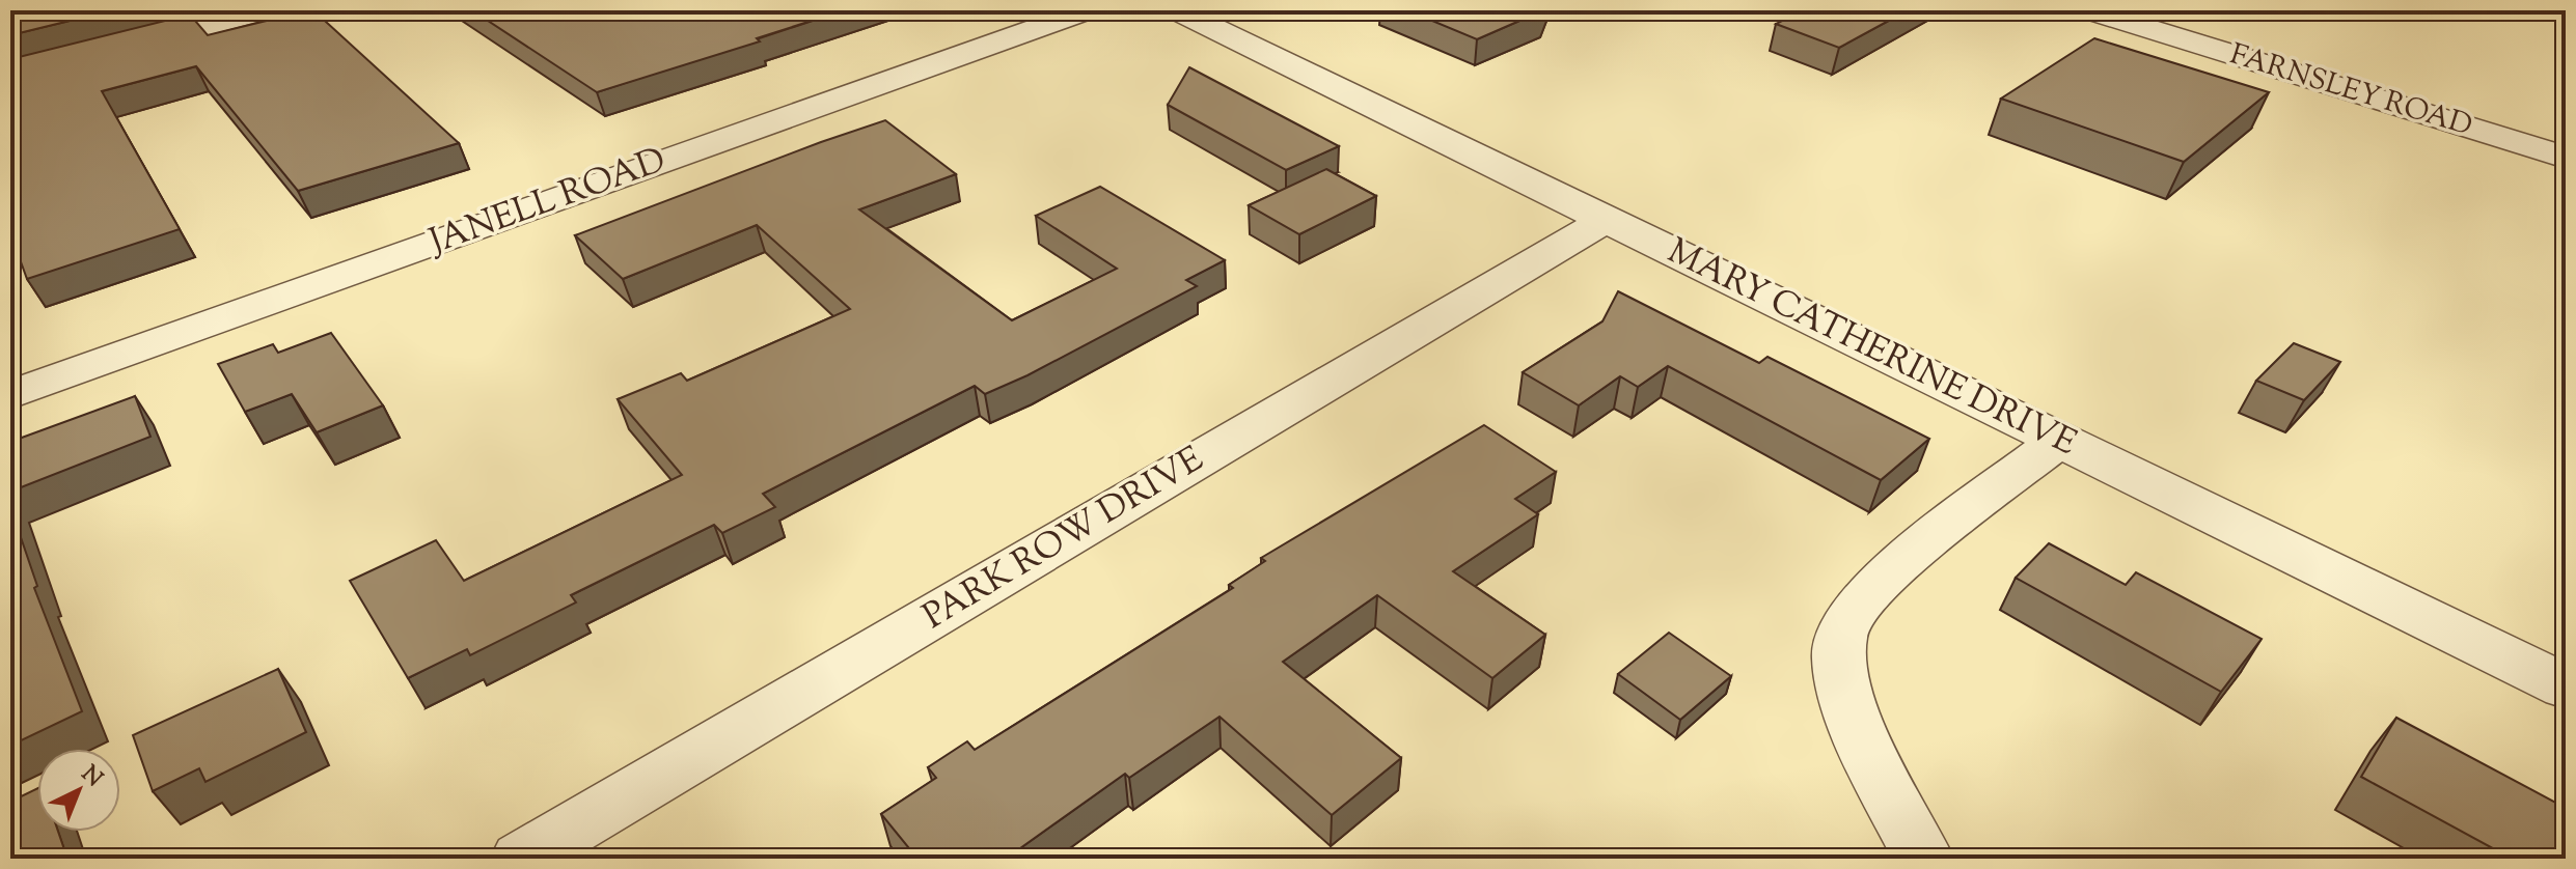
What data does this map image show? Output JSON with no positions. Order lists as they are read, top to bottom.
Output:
{
  "streets": {
    "street": [
      "FARNSLEY ROAD",
      "JANELL ROAD",
      "MARY CATHERINE DRIVE",
      "PARK ROW DRIVE"
    ]
  },
  "crossings": [
    ["MARY CATHERINE DRIVE", "PARK ROW DRIVE"]
  ],
  "north": "top right"
}
